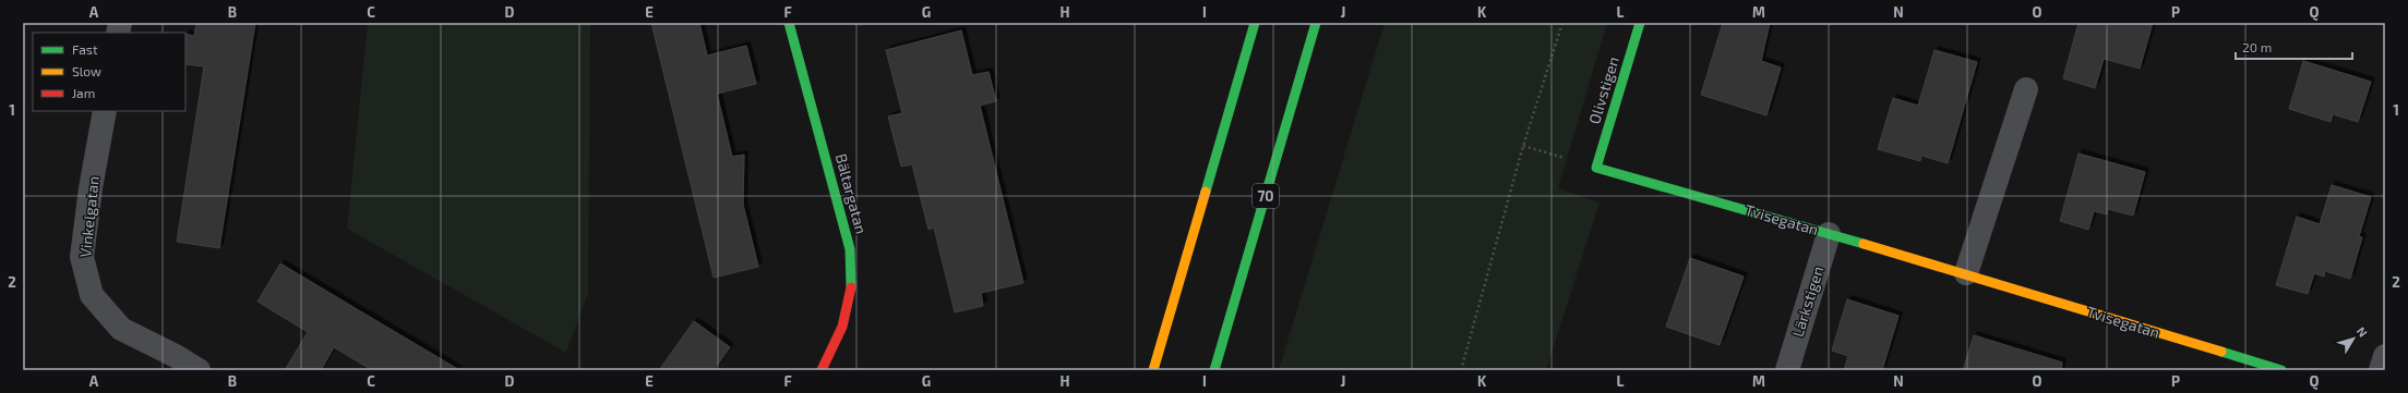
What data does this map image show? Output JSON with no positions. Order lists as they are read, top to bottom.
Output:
{
  "streets": {
    "main road": [
      "Olivstigen",
      "Bältargatan",
      "70",
      "Tvisegatan"
    ],
    "street": ["Vinkelgatan", "Lärkstigen"]
  },
  "crossings": [
    ["Olivstigen", "Tvisegatan"],
    ["Tvisegatan", "Lärkstigen"]
  ],
  "legend": ["Fast", "Slow", "Jam"],
  "scale_bar": "20 m",
  "north": "top right",
  "grid": {
    "columns": [
      "A",
      "B",
      "C",
      "D",
      "E",
      "F",
      "G",
      "H",
      "I",
      "J",
      "K",
      "L",
      "M",
      "N",
      "O",
      "P",
      "Q"
    ],
    "rows": ["1", "2"]
  }
}
